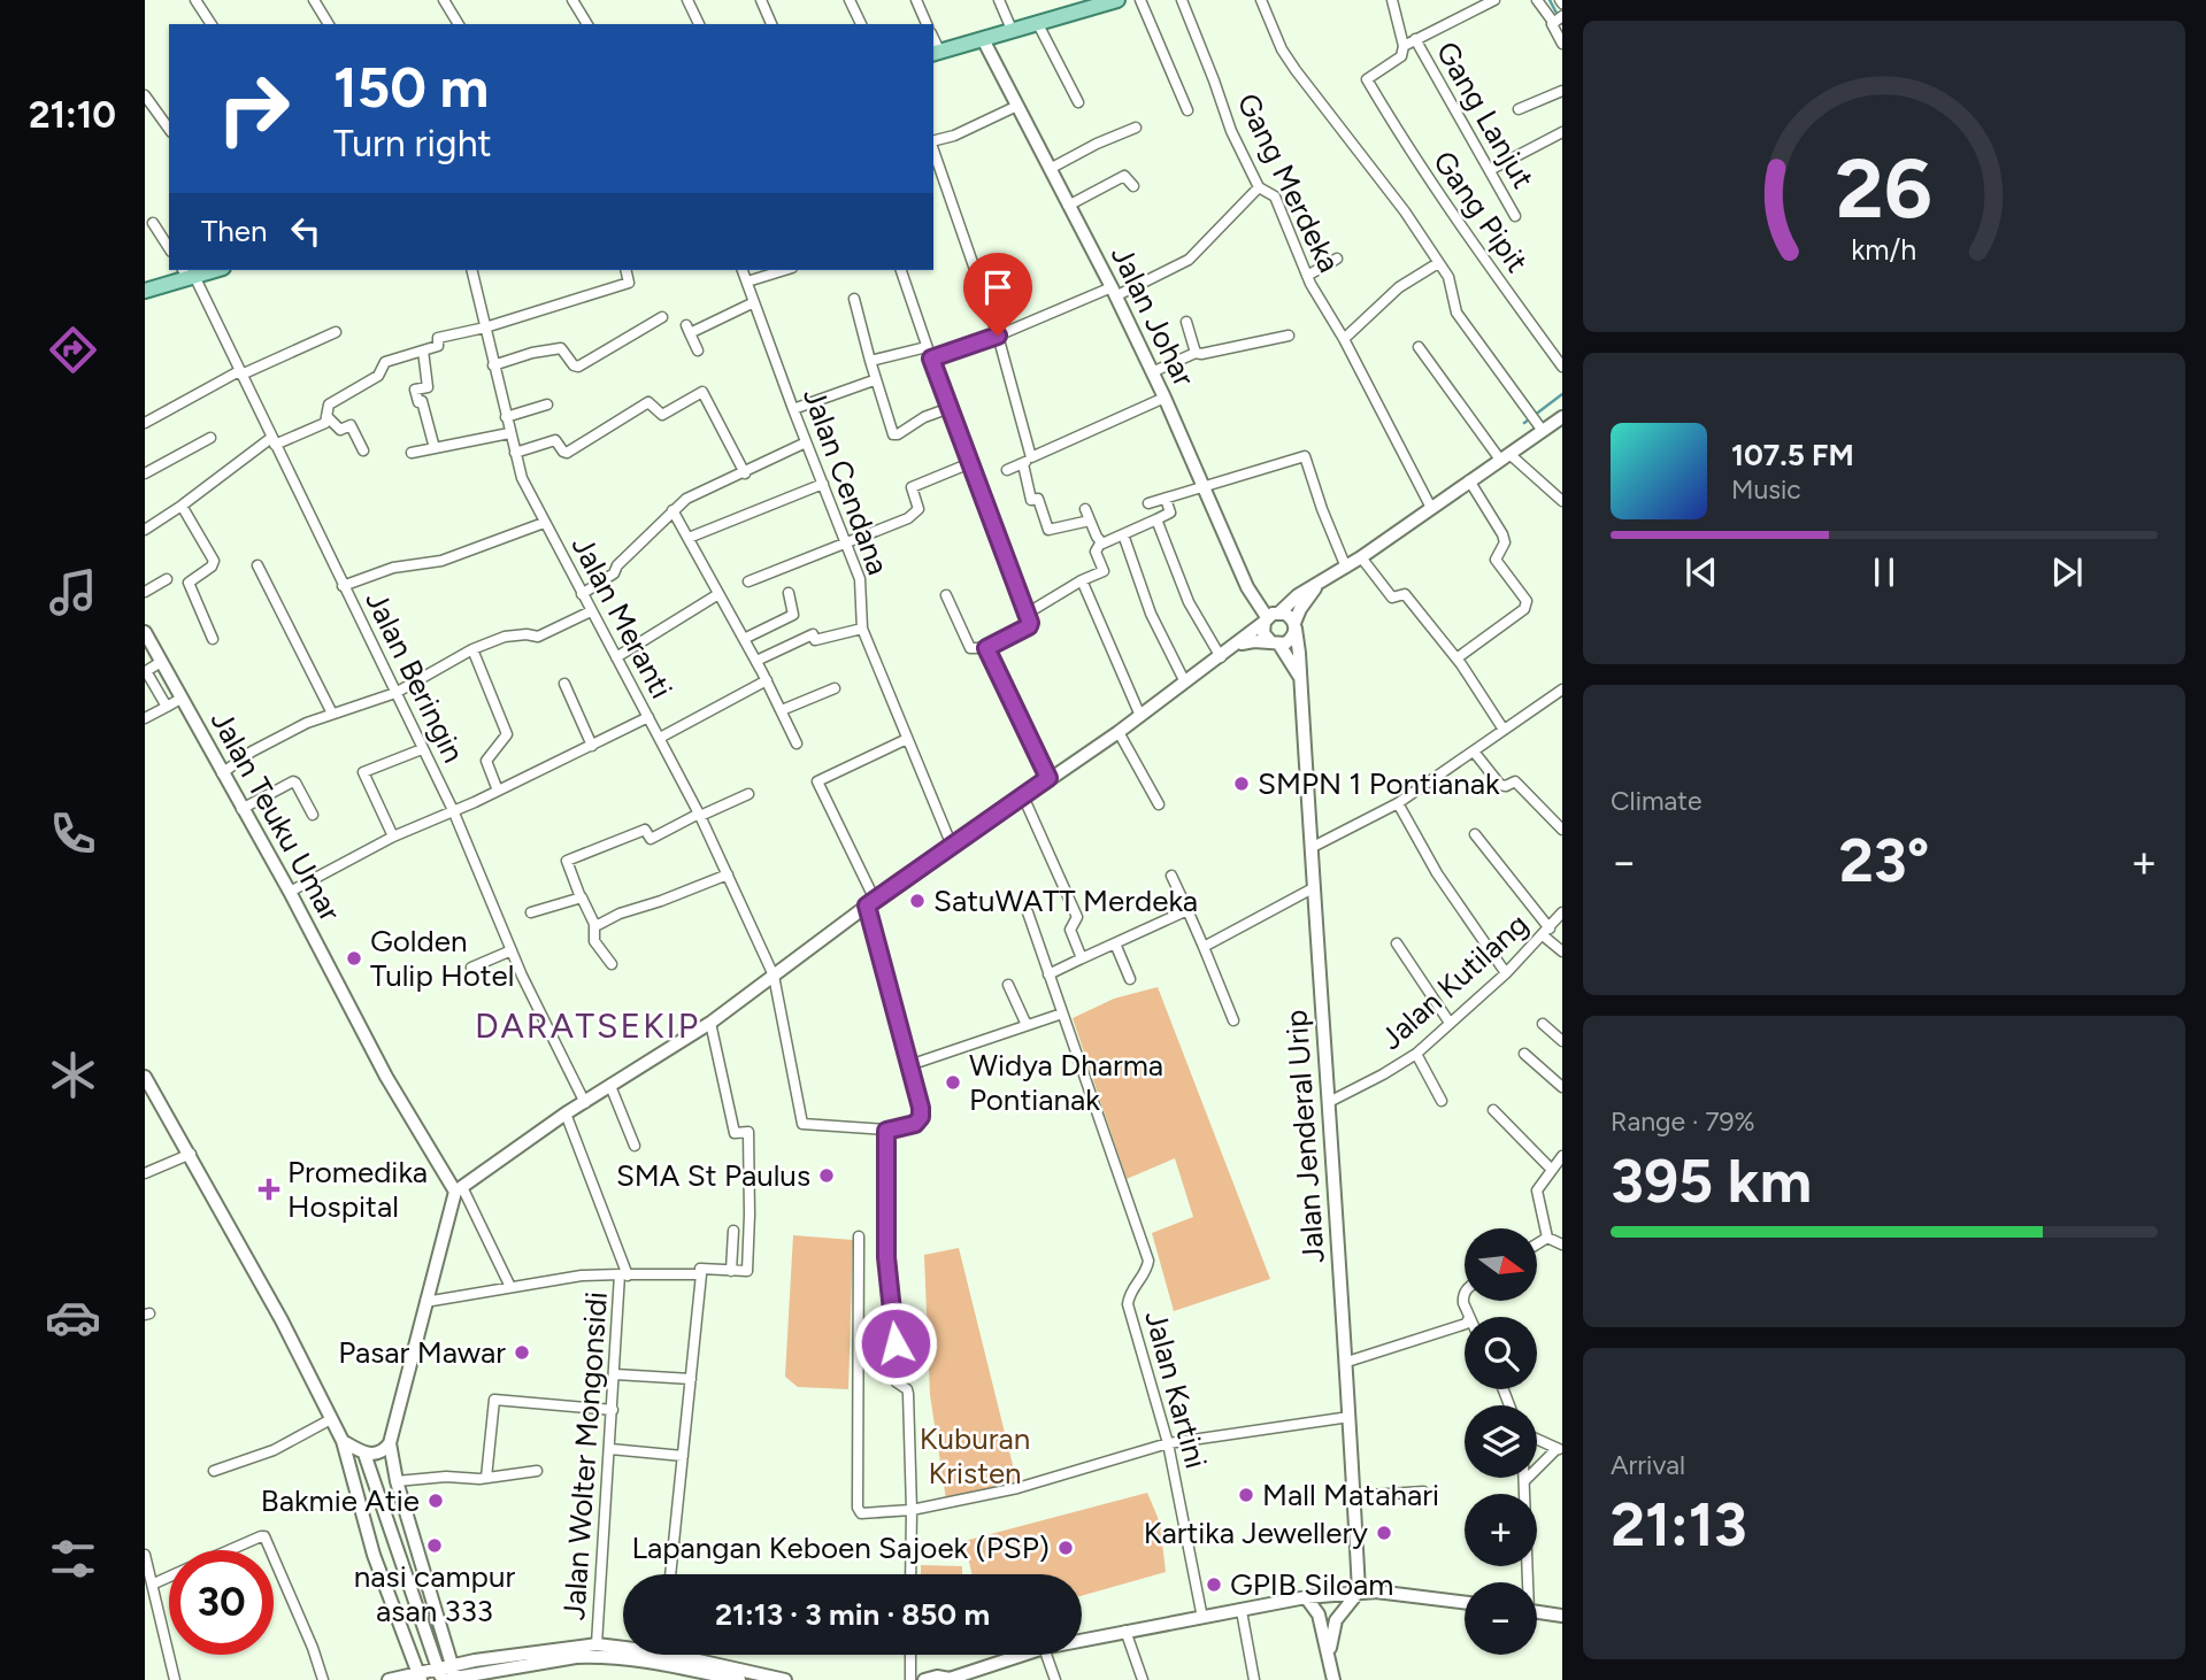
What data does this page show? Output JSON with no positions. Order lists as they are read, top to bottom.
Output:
{
  "streets": {
    "street": [
      "Gang Lanjut",
      "Gang Merdeka",
      "Gang Pipit",
      "Jalan Johar",
      "Jalan Cendana",
      "Jalan Meranti",
      "Jalan Beringin",
      "Jalan Teuku Umar",
      "Jalan Kutilang",
      "Jalan Jenderal Urip",
      "Jalan Kartini",
      "Jalan Wolter Mongonsidi"
    ]
  },
  "crossings": [
    ["Gang Lanjut", "Gang Pipit"],
    ["Jalan Johar", "Jalan Jenderal Urip"],
    ["Jalan Kutilang", "Jalan Jenderal Urip"]
  ],
  "districts": ["DARATSEKIP"],
  "parks": ["Kuburan Kristen"],
  "places": {
    "other": [
      "SMPN 1 Pontianak",
      "SatuWATT Merdeka",
      "Golden Tulip Hotel",
      "Widya Dharma Pontianak",
      "SMA St Paulus",
      "Pasar Mawar",
      "Mall Matahari",
      "Bakmie Atie",
      "Kartika Jewellery",
      "nasi campur asan 333",
      "Lapangan Keboen Sajoek (PSP)",
      "GPIB Siloam"
    ],
    "health": ["Promedika Hospital"]
  },
  "north": "right",
  "page": {
    "tabs": "21:10",
    "turn": ["150 m", "Turn right"],
    "then": "Then",
    "song": ["107.5 FM", "Music"],
    "tile": [
      "Climate",
      ["Range · 79%", "395 km"],
      ["Arrival", "21:13"]
    ],
    "heat": ["−", "23°", "+"],
    "map_buttons": ["+", "−"],
    "limit": "30",
    "trip": "21:13 · 3 min · 850 m",
    "gauge": ["26", "km/h"]
  }
}
